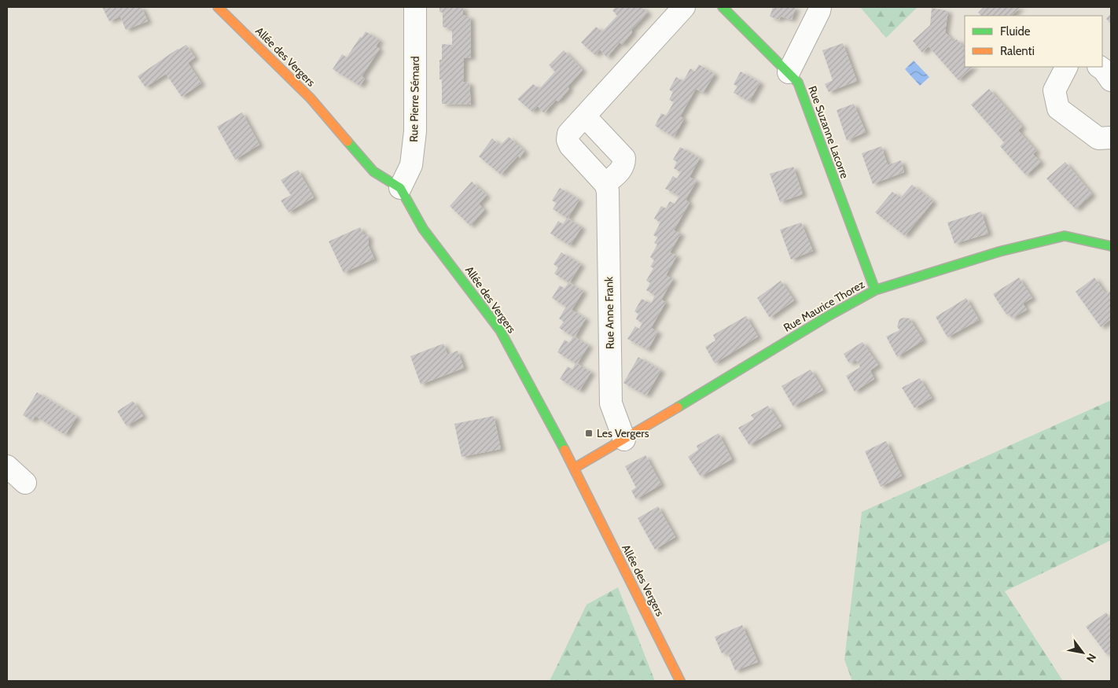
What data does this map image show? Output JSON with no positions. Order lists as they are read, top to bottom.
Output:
{
  "streets": {
    "street": [
      "Allée des Vergers",
      "Rue Pierre Sémard",
      "Rue Suzanne Lacorre",
      "Rue Maurice Thorez",
      "Rue Anne Frank"
    ]
  },
  "crossings": [
    ["Allée des Vergers", "Rue Pierre Sémard"],
    ["Allée des Vergers", "Rue Maurice Thorez"],
    ["Rue Suzanne Lacorre", "Rue Maurice Thorez"],
    ["Rue Maurice Thorez", "Rue Anne Frank"]
  ],
  "places": {
    "transit": ["Les Vergers"]
  },
  "legend": ["Fluide", "Ralenti"],
  "north": "bottom right"
}
